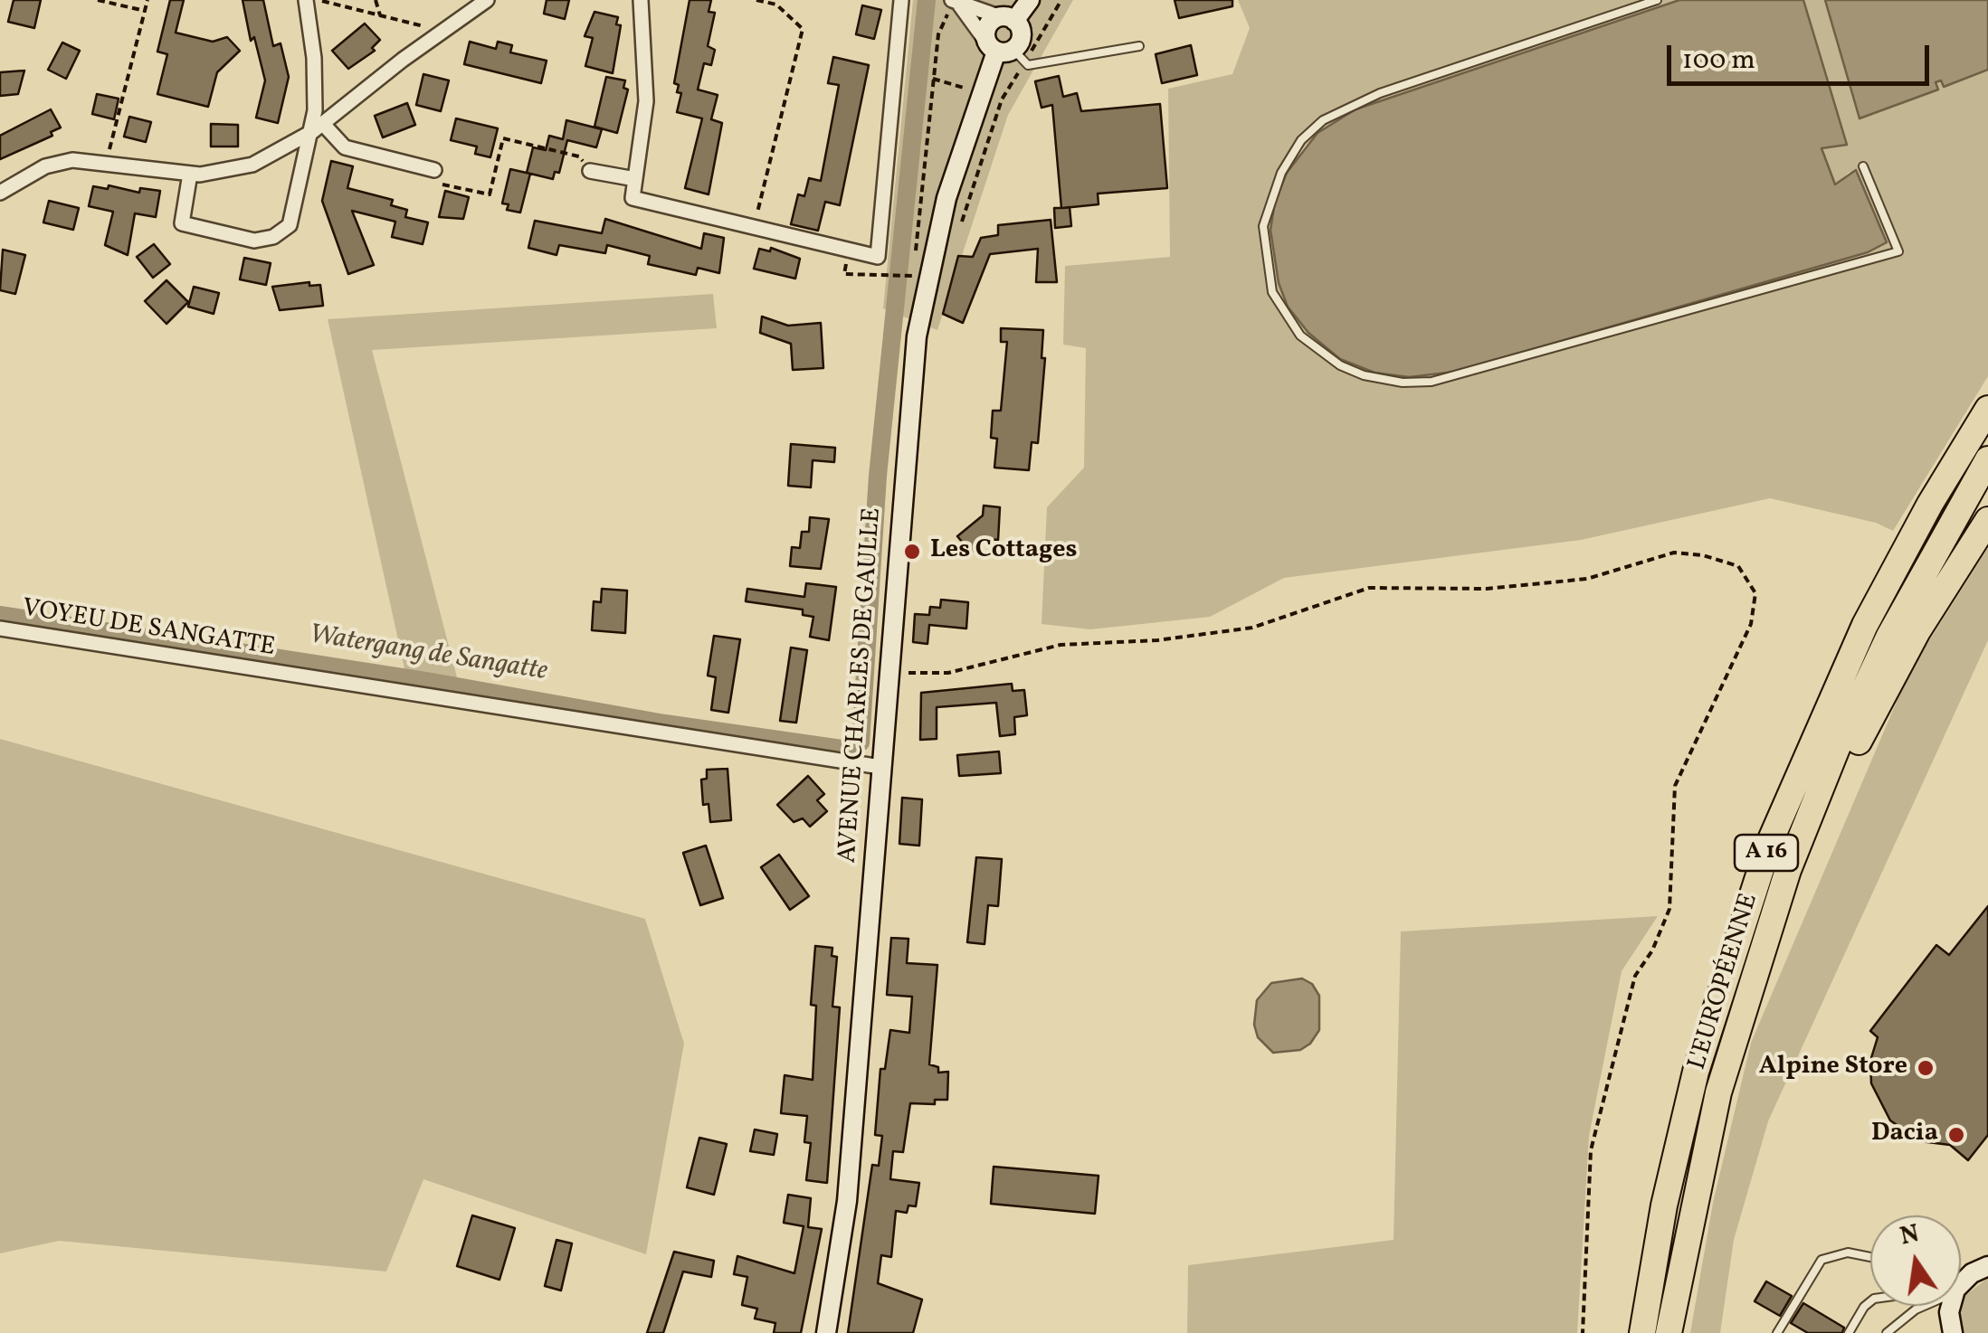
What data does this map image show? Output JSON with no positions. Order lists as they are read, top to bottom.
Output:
{
  "streets": {
    "highway": ["A 16", "L'EUROPÉENNE"],
    "main road": ["AVENUE CHARLES DE GAULLE"],
    "street": ["VOYEU DE SANGATTE"]
  },
  "crossings": [
    ["VOYEU DE SANGATTE", "AVENUE CHARLES DE GAULLE"]
  ],
  "water": ["Watergang de Sangatte"],
  "places": ["Les Cottages", "Alpine Store", "Dacia"],
  "scale_bar": "100 m",
  "north": "top"
}
